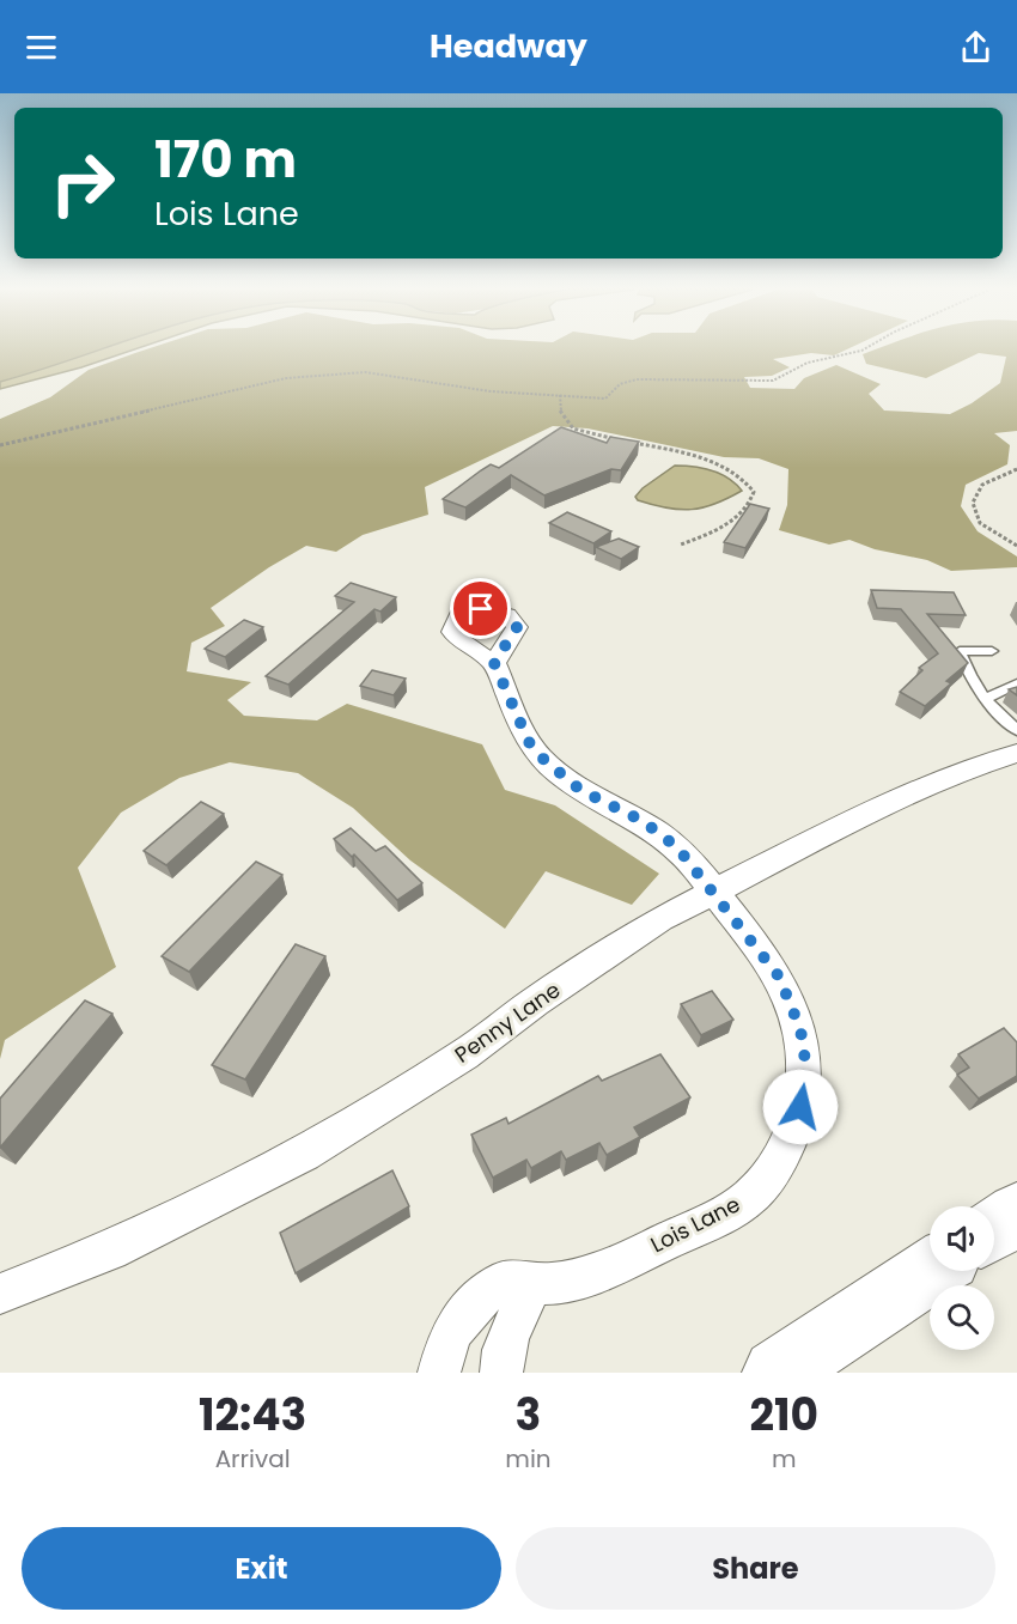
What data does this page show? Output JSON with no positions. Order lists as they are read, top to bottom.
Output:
{
  "streets": {
    "street": ["Penny Lane", "Lois Lane"]
  },
  "crossings": [
    ["Penny Lane", "Lois Lane"]
  ],
  "page": {
    "header": "Headway",
    "turn": ["170 m", "Lois Lane"],
    "eta": [
      "12:43",
      "Arrival",
      "3",
      "min",
      "210",
      "m"
    ],
    "buttons": ["Exit", "Share"]
  }
}
